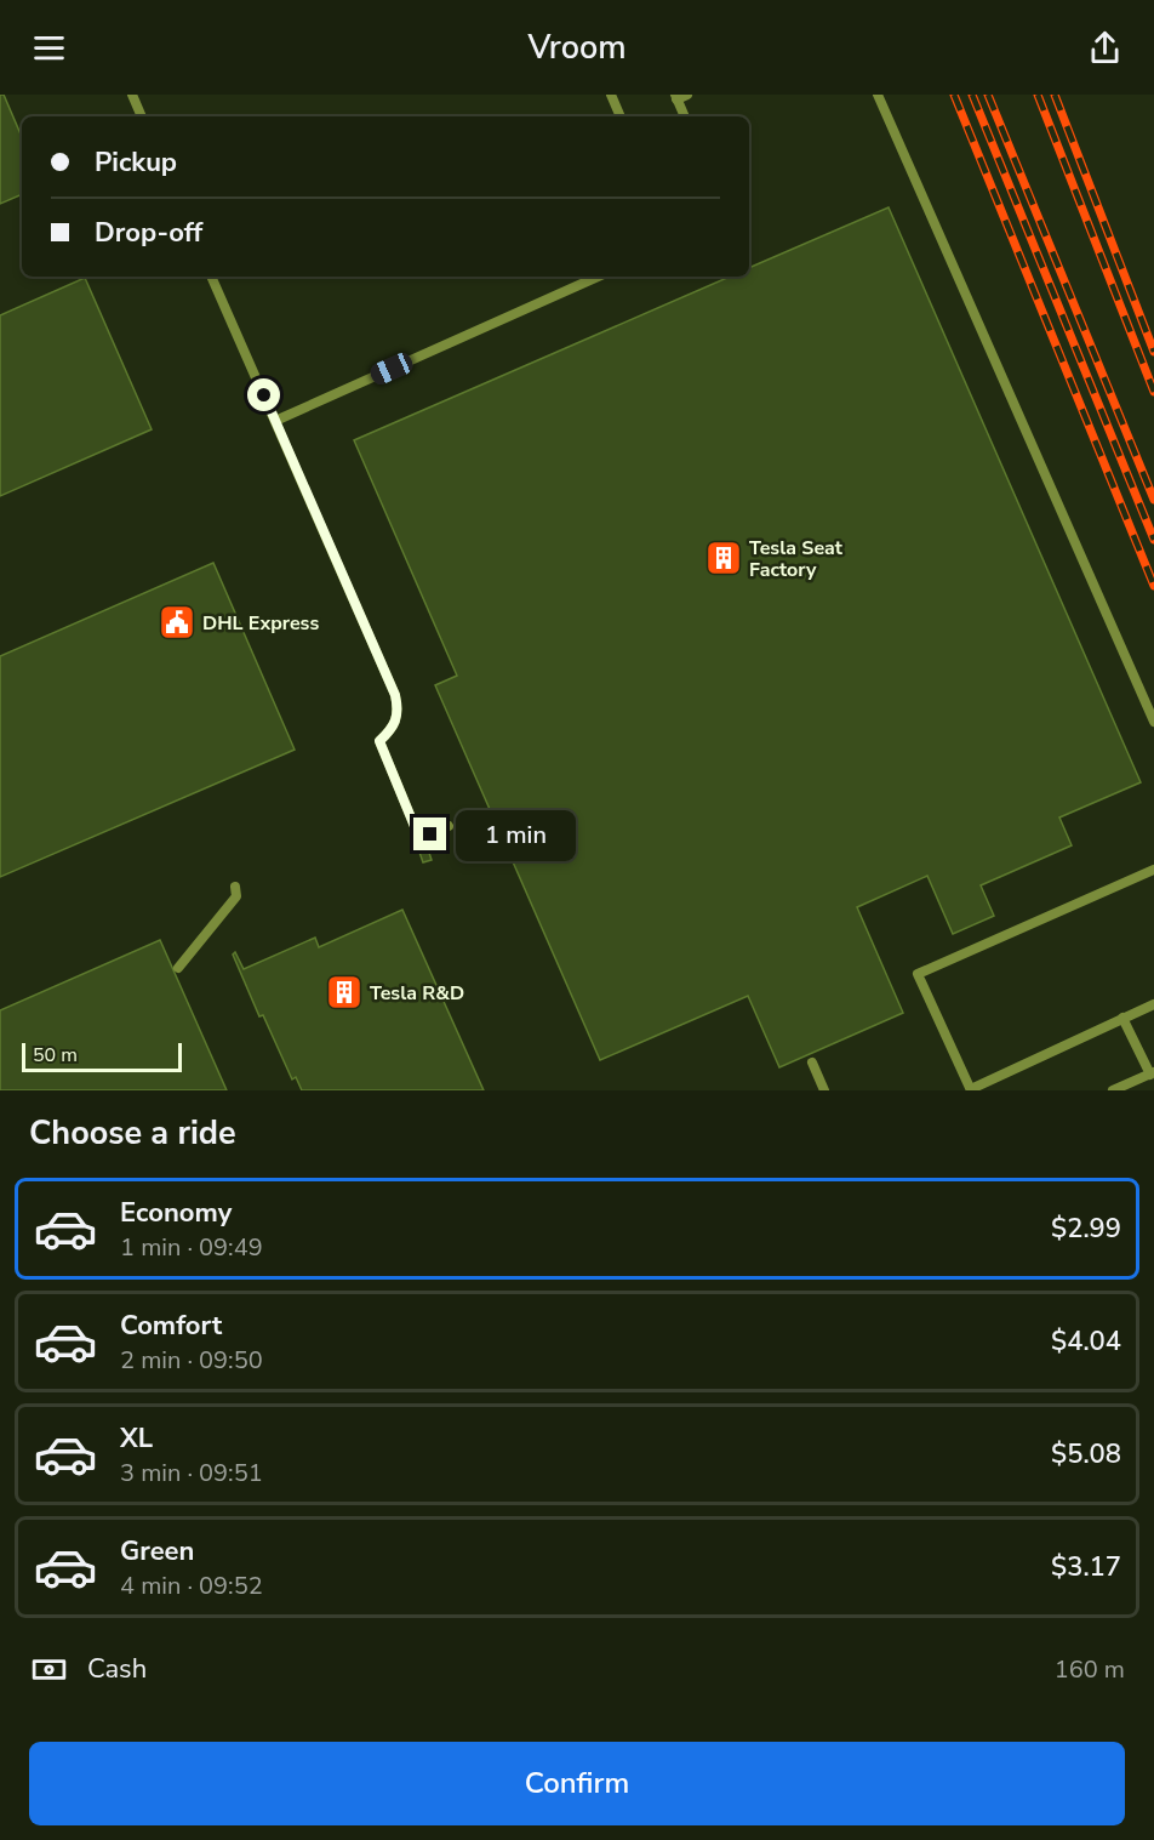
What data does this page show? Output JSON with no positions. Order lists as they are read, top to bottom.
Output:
{
  "places": {
    "building": ["Tesla Seat Factory", "Tesla R&D"],
    "public building": ["DHL Express"]
  },
  "scale_bar": "50 m",
  "page": {
    "header": "Vroom",
    "banner": ["Pickup", "Drop-off"],
    "bubble": "1 min",
    "scale": "50 m",
    "heading": "Choose a ride",
    "list": [
      {
        "name": "Economy",
        "note": "1 min · 09:49",
        "value": "$2.99"
      },
      {
        "name": "Comfort",
        "note": "2 min · 09:50",
        "value": "$4.04"
      },
      {
        "name": "XL",
        "note": "3 min · 09:51",
        "value": "$5.08"
      },
      {
        "name": "Green",
        "note": "4 min · 09:52",
        "value": "$3.17"
      }
    ],
    "pay": ["Cash", "160 m"],
    "buttons": "Confirm"
  }
}
